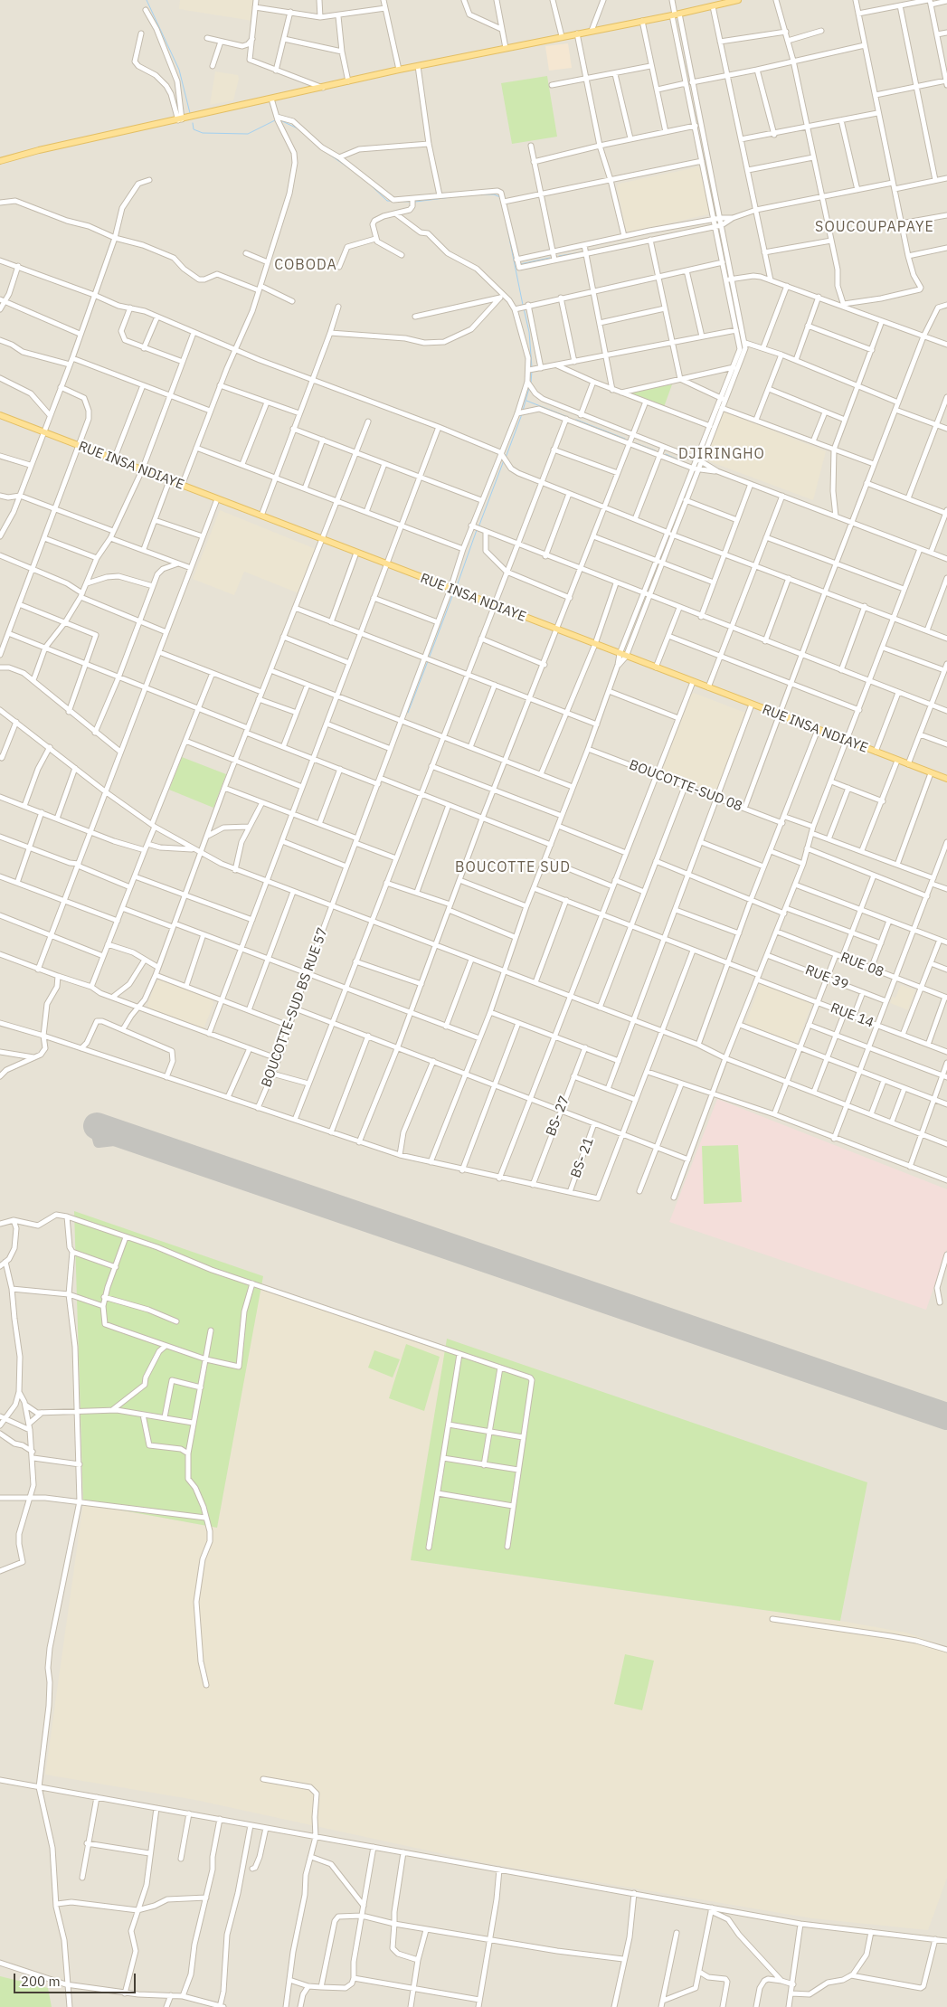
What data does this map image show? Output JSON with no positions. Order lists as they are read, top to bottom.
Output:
{
  "streets": {
    "main road": ["RUE INSA NDIAYE"],
    "street": [
      "BOUCOTTE-SUD 08",
      "RUE 08",
      "RUE 39",
      "BOUCOTTE-SUD BS RUE 57",
      "RUE 14",
      "BS- 27",
      "BS- 21"
    ]
  },
  "crossings": [
    ["RUE INSA NDIAYE", "BOUCOTTE-SUD BS RUE 57"]
  ],
  "districts": [
    "SOUCOUPAPAYE",
    "COBODA",
    "DJIRINGHO",
    "BOUCOTTE SUD"
  ],
  "scale_bar": "200 m"
}
